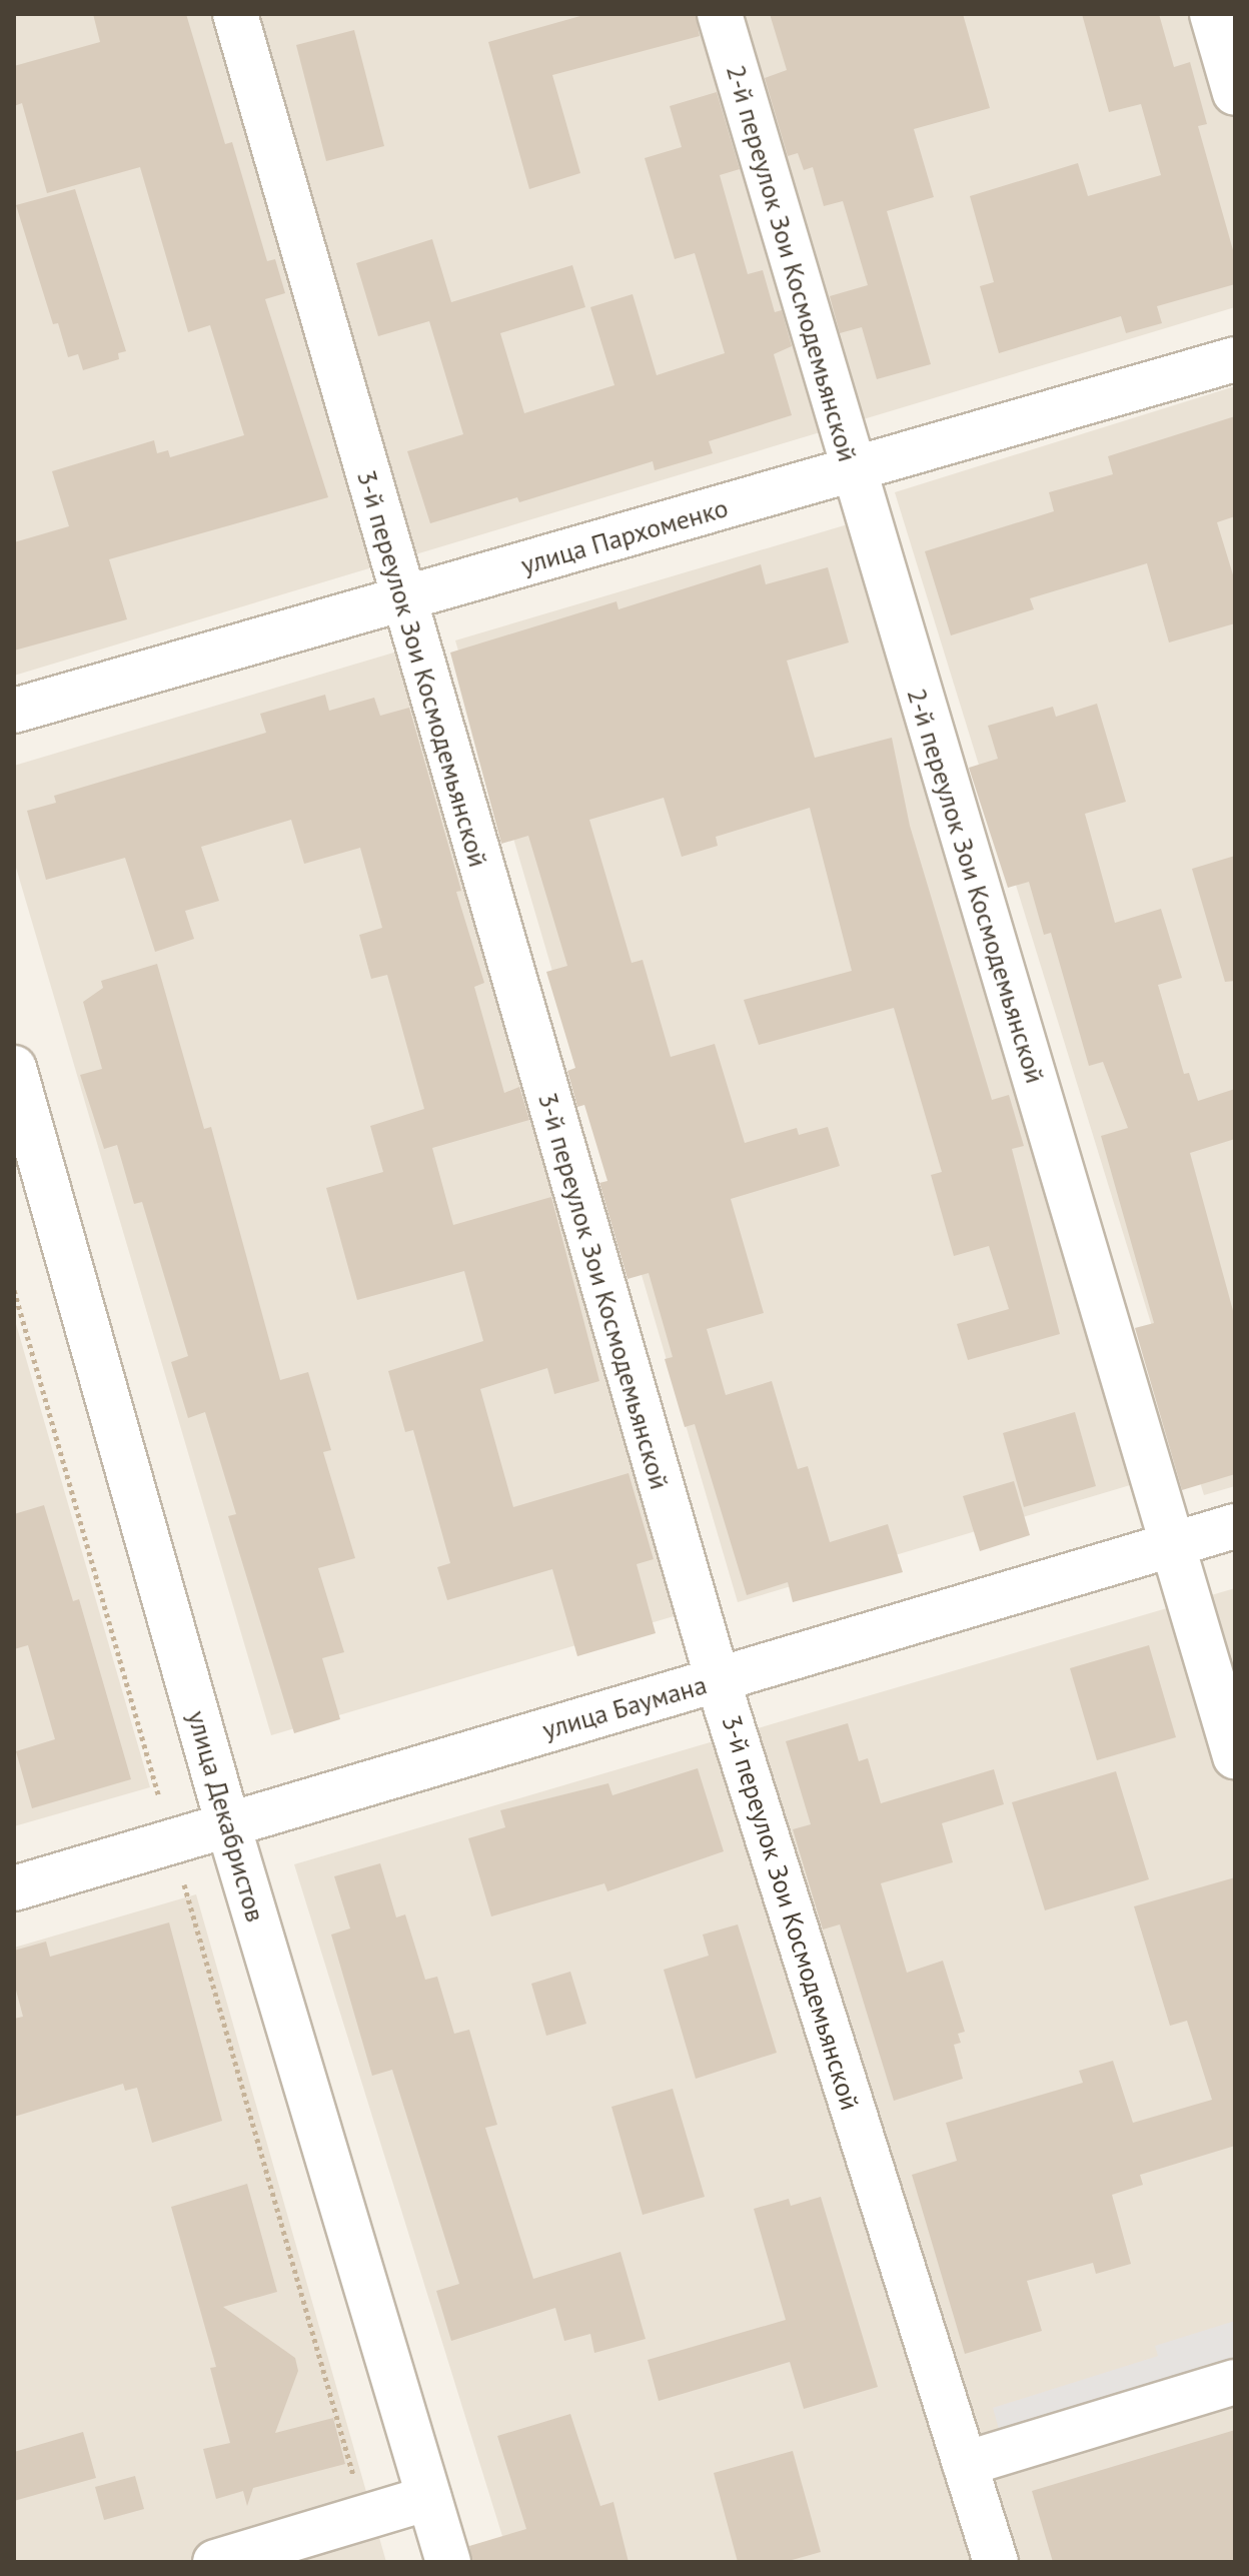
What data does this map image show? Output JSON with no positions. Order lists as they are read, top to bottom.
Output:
{
  "streets": {
    "street": [
      "2-й переулок Зои Космодемьянской",
      "улица Пархоменко",
      "3-й переулок Зои Космодемьянской",
      "улица Баумана",
      "улица Декабристов"
    ]
  },
  "crossings": [
    ["2-й переулок Зои Космодемьянской", "улица Пархоменко"],
    ["2-й переулок Зои Космодемьянской", "улица Баумана"],
    ["улица Пархоменко", "3-й переулок Зои Космодемьянской"],
    ["3-й переулок Зои Космодемьянской", "улица Баумана"],
    ["улица Баумана", "улица Декабристов"]
  ]
}
